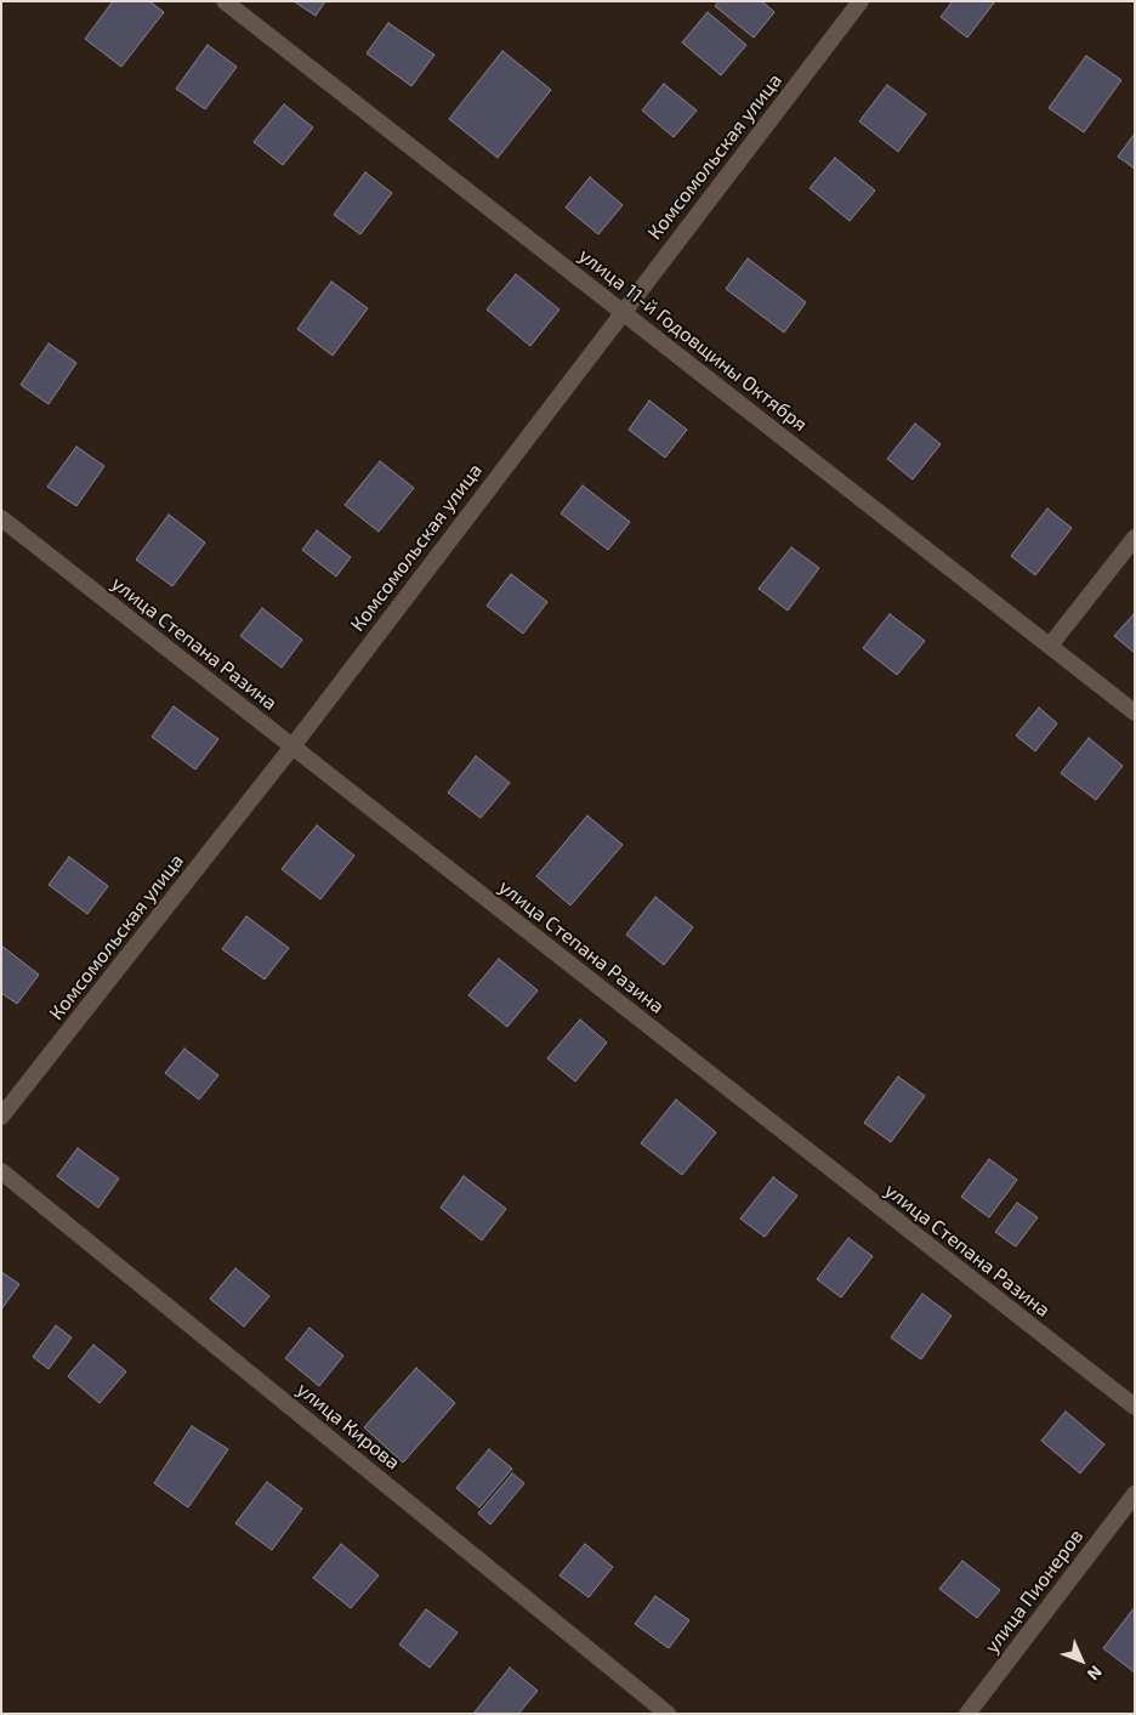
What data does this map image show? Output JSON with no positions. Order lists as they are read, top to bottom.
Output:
{
  "streets": {
    "street": [
      "Комсомольская улица",
      "улица 11-й Годовщины Октября",
      "улица Степана Разина",
      "улица Кирова",
      "улица Пионеров"
    ]
  },
  "crossings": [
    ["Комсомольская улица", "улица 11-й Годовщины Октября"],
    ["Комсомольская улица", "улица Степана Разина"]
  ],
  "north": "bottom right"
}
